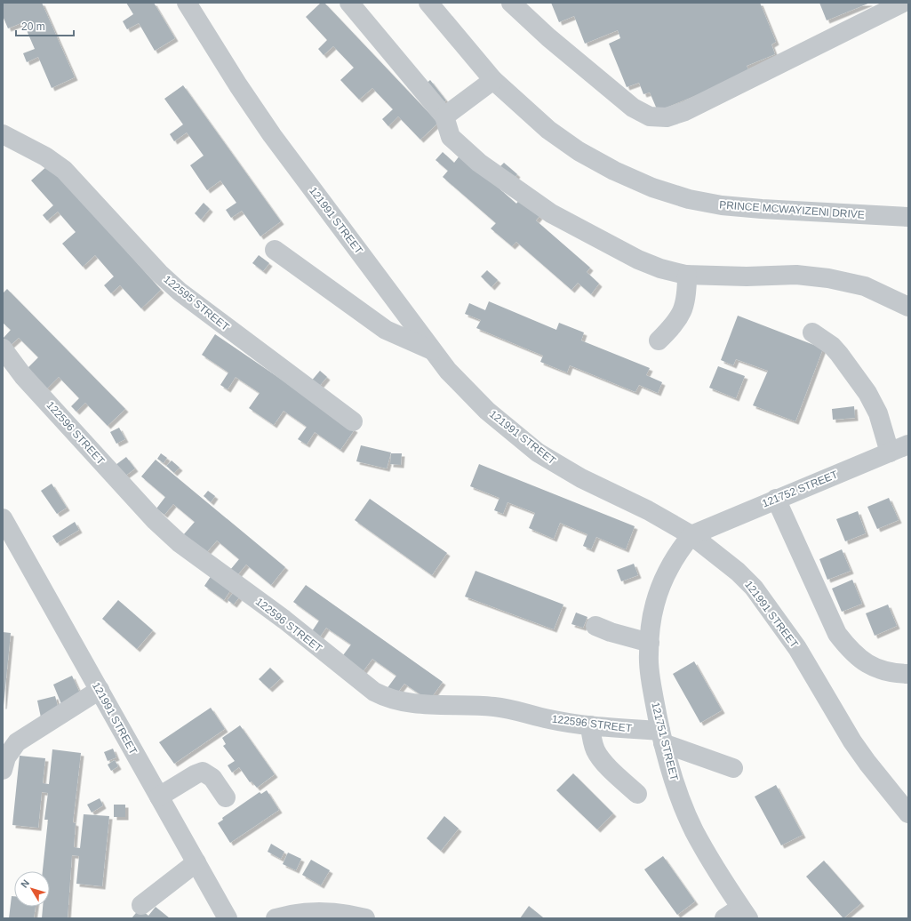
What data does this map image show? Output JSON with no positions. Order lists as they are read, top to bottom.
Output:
{
  "streets": {
    "street": [
      "PRINCE MCWAYIZENI DRIVE",
      "121991 STREET",
      "122595 STREET",
      "122596 STREET",
      "121752 STREET",
      "121751 STREET"
    ]
  },
  "crossings": [
    ["121991 STREET", "121752 STREET"],
    ["121991 STREET", "121751 STREET"],
    ["122596 STREET", "121751 STREET"],
    ["121752 STREET", "121751 STREET"]
  ],
  "scale_bar": "20 m",
  "north": "top left"
}
